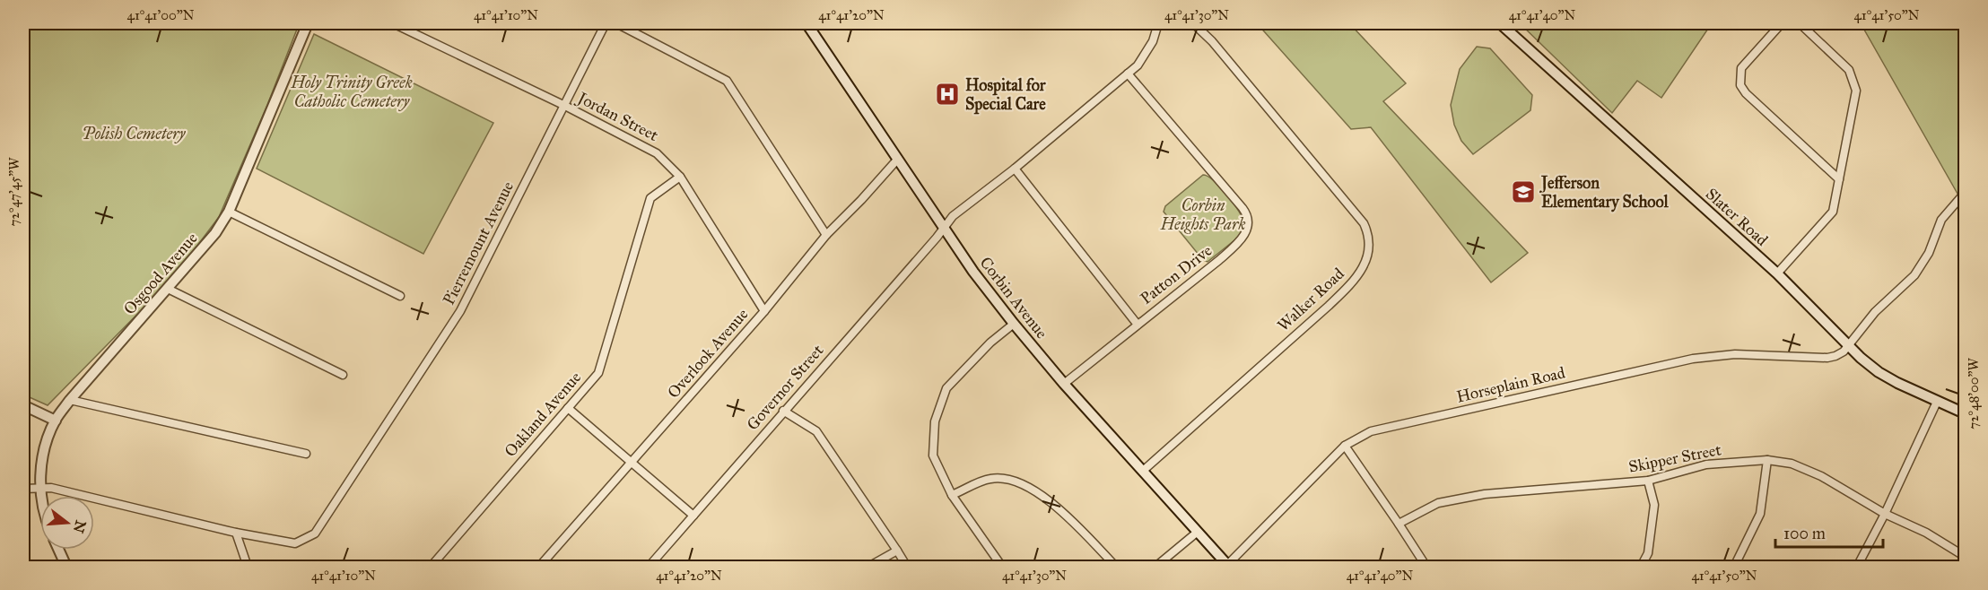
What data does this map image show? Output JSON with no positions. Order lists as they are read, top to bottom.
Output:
{
  "streets": {
    "main road": ["Slater Road", "Osgood Avenue", "Corbin Avenue"],
    "street": [
      "Jordan Street",
      "Pierremount Avenue",
      "Patton Drive",
      "Walker Road",
      "Overlook Avenue",
      "Horseplain Road",
      "Governor Street",
      "Oakland Avenue",
      "Skipper Street"
    ]
  },
  "crossings": [
    ["Jordan Street", "Pierremount Avenue"],
    ["Jordan Street", "Overlook Avenue"],
    ["Jordan Street", "Oakland Avenue"],
    ["Slater Road", "Horseplain Road"],
    ["Pierremount Avenue", "Osgood Avenue"],
    ["Patton Drive", "Corbin Avenue"],
    ["Patton Drive", "Governor Street"],
    ["Corbin Avenue", "Walker Road"],
    ["Corbin Avenue", "Overlook Avenue"],
    ["Corbin Avenue", "Horseplain Road"],
    ["Corbin Avenue", "Governor Street"]
  ],
  "parks": ["Holy Trinity Greek Catholic Cemetery", "Polish Cemetery", "Corbin Heights Park"],
  "places": {
    "hospital": ["Hospital for Special Care"],
    "school or university": ["Jefferson Elementary School"]
  },
  "scale_bar": "100 m",
  "north": "right",
  "coordinates": [
    "41°41'00\"N",
    "41°41'10\"N",
    "41°41'20\"N",
    "41°41'30\"N",
    "41°41'40\"N",
    "41°41'50\"N",
    "72°47'45\"W",
    "72°48'00\"W"
  ]
}
